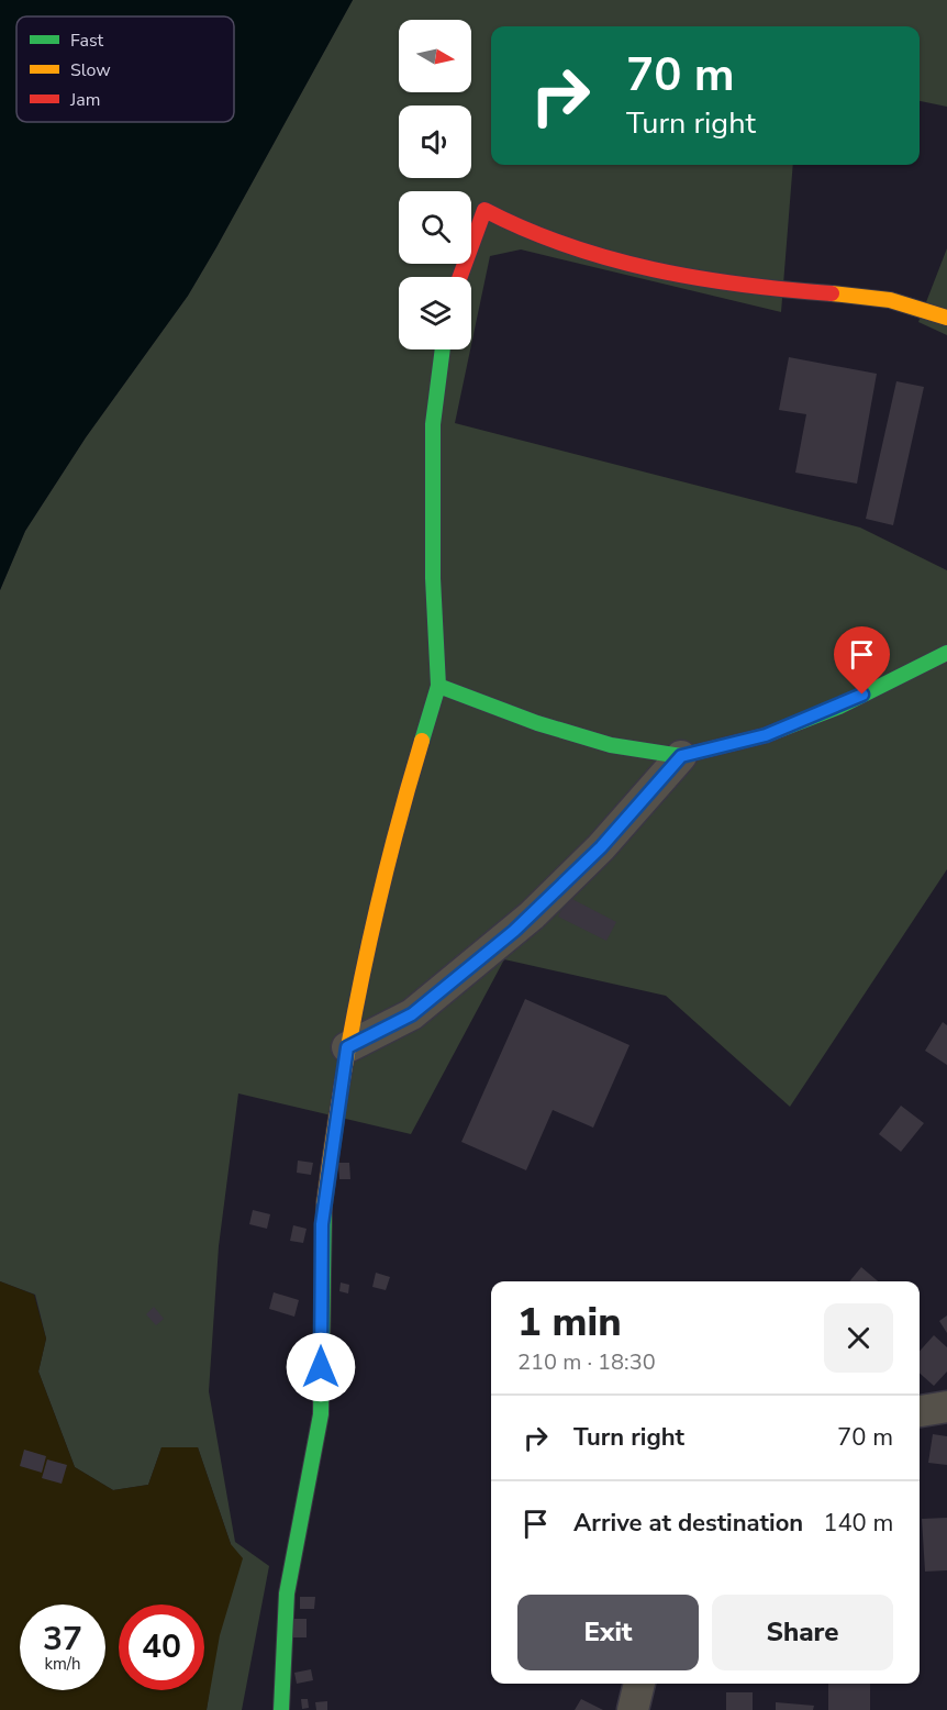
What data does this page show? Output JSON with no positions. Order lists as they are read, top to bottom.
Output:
{
  "legend": ["Fast", "Slow", "Jam"],
  "north": "right",
  "page": {
    "turn": ["70 m", "Turn right"],
    "heading": ["1 min", "210 m · 18:30"],
    "list": [
      {
        "name": "Turn right",
        "value": "70 m"
      },
      {
        "name": "Arrive at destination",
        "value": "140 m"
      }
    ],
    "buttons": ["Exit", "Share"],
    "speed": "37 km/h",
    "limit": "40"
  }
}
